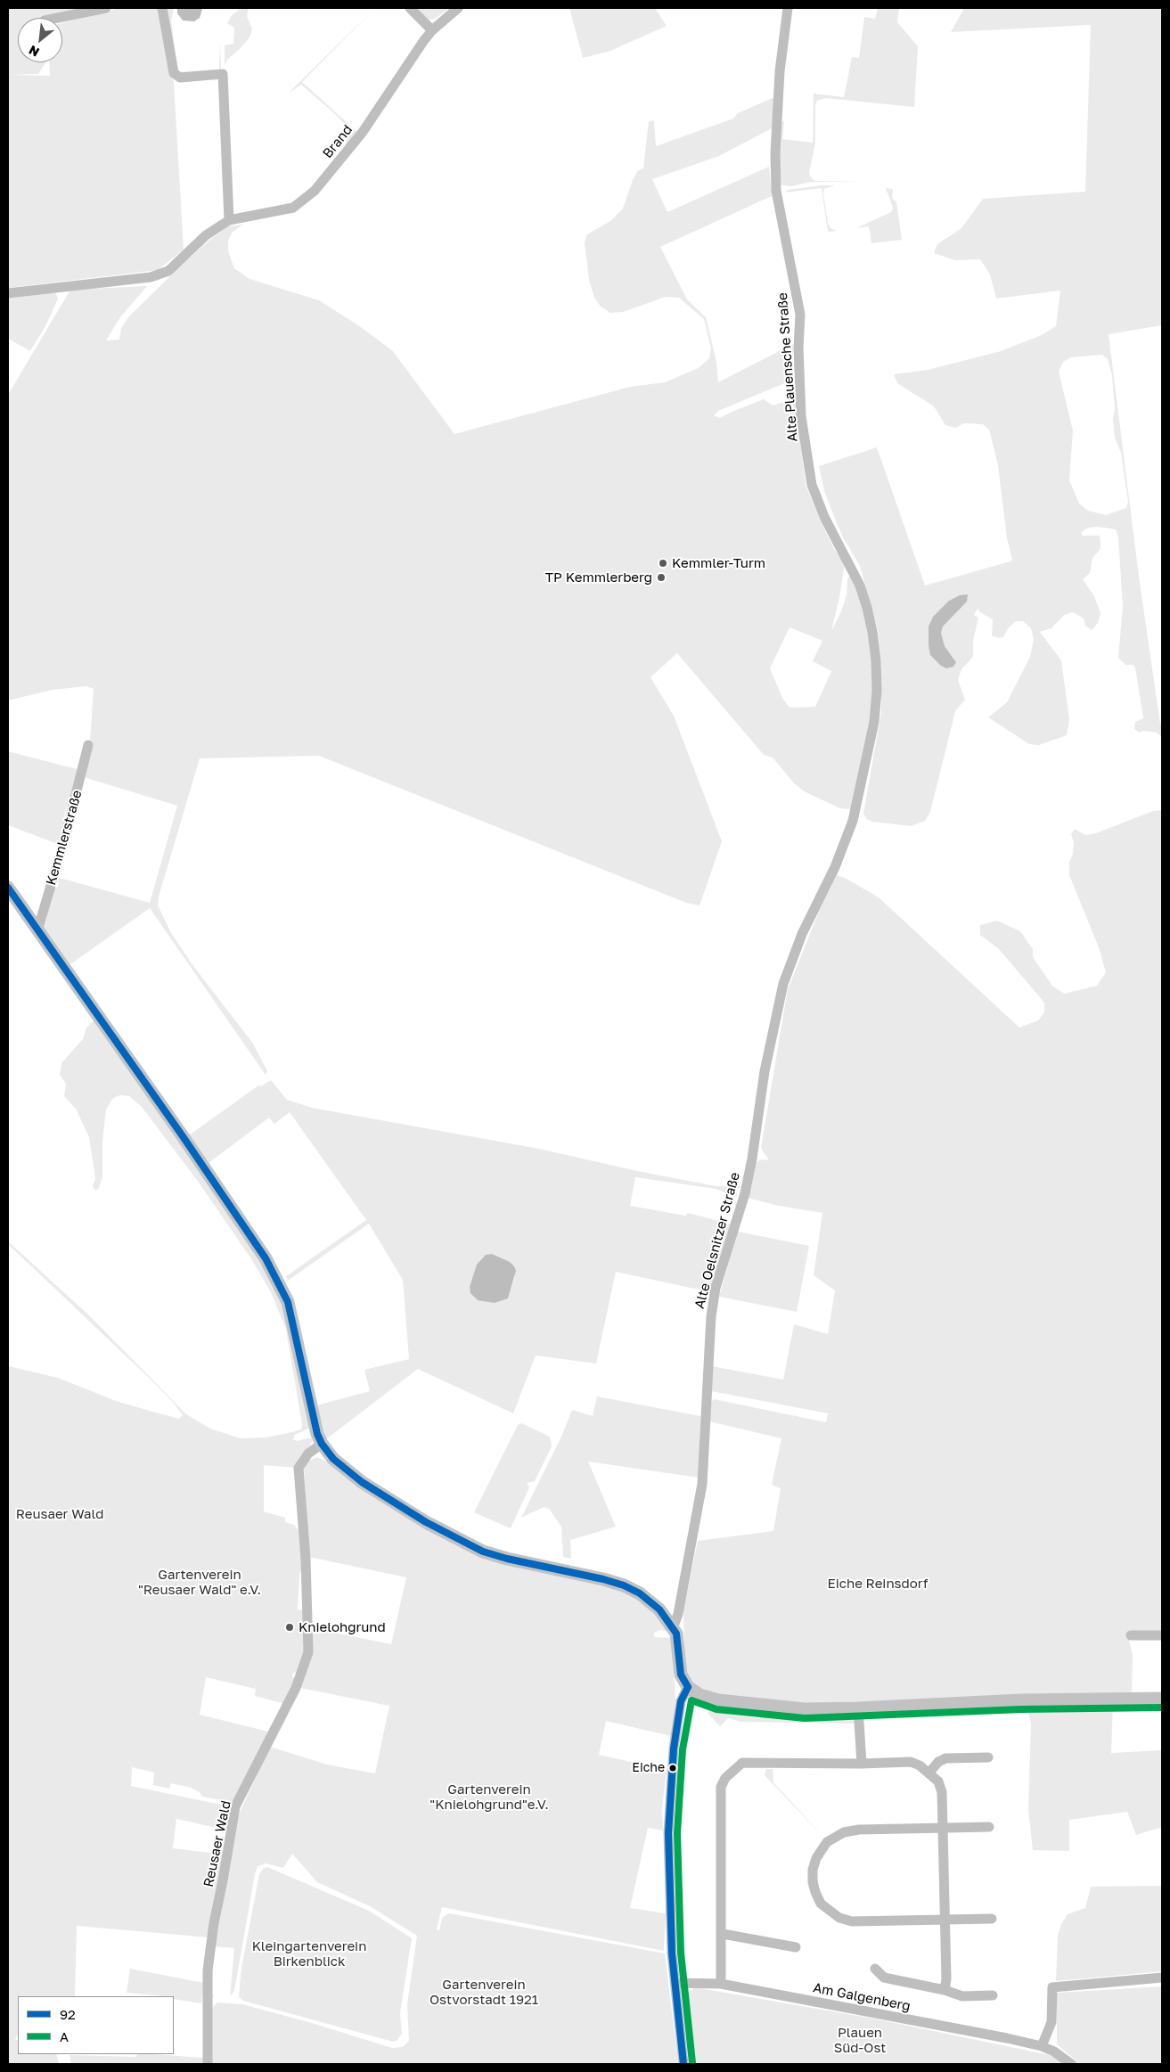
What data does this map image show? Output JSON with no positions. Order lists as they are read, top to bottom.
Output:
{
  "streets": {
    "street": [
      "Brand",
      "Alte Plauensche Straße",
      "Kemmlerstraße",
      "Alte Oelsnitzer Straße",
      "Reusaer Wald",
      "Am Galgenberg"
    ]
  },
  "crossings": [
    ["Alte Plauensche Straße", "Alte Oelsnitzer Straße"]
  ],
  "parks": [
    "Reusaer Wald",
    "Gartenverein \"Reusaer Wald\" e.V.",
    "Eiche Reinsdorf",
    "Gartenverein \"Knielohgrund\"e.V.",
    "Kleingartenverein Birkenblick",
    "Gartenverein Ostvorstadt 1921",
    "Plauen Süd-Ost"
  ],
  "places": [
    "Kemmler-Turm",
    "TP Kemmlerberg",
    "Knielohgrund",
    "Eiche"
  ],
  "lines": ["transit line 92", "transit line A"],
  "legend": ["92", "A"],
  "north": "bottom left"
}
